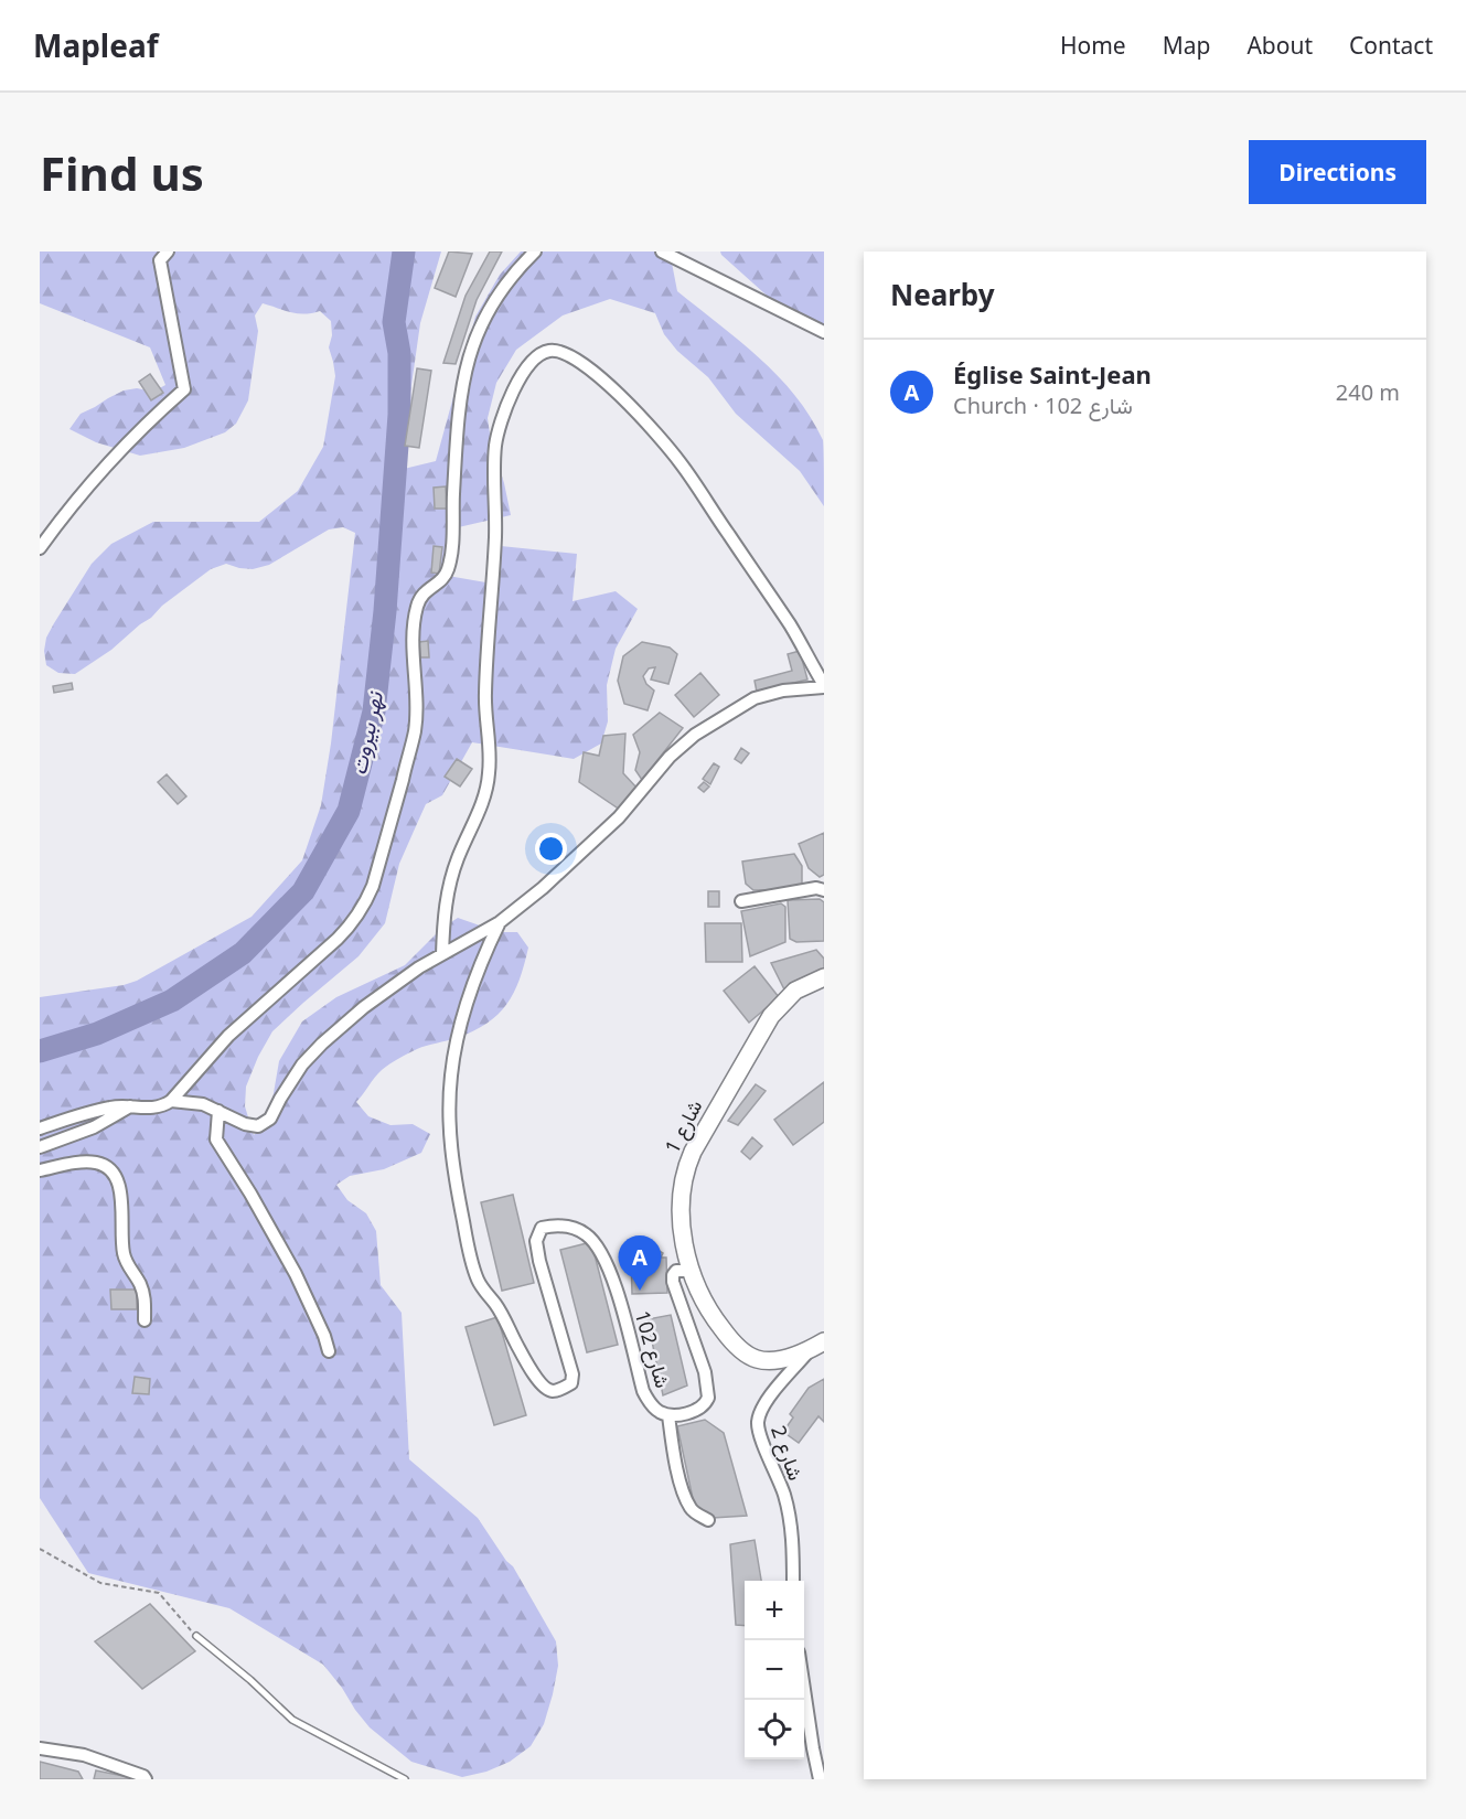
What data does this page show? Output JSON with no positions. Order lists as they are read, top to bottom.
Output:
{
  "streets": {
    "street": ["شارع 1", "شارع 102", "شارع 2"]
  },
  "crossings": [
    ["شارع 1", "شارع 102"],
    ["شارع 1", "شارع 2"]
  ],
  "water": ["نهر بيروت"],
  "page": {
    "header": "Mapleaf",
    "nav": [
      "Home",
      "Map",
      "About",
      "Contact"
    ],
    "buttons": "Directions",
    "title": "Find us",
    "heading": "Nearby",
    "list": [
      {
        "mark": "A",
        "name": "Église Saint-Jean",
        "note": "Church · شارع 102",
        "value": "240 m"
      }
    ],
    "pins": "A",
    "map_buttons": ["+", "−"]
  }
}
